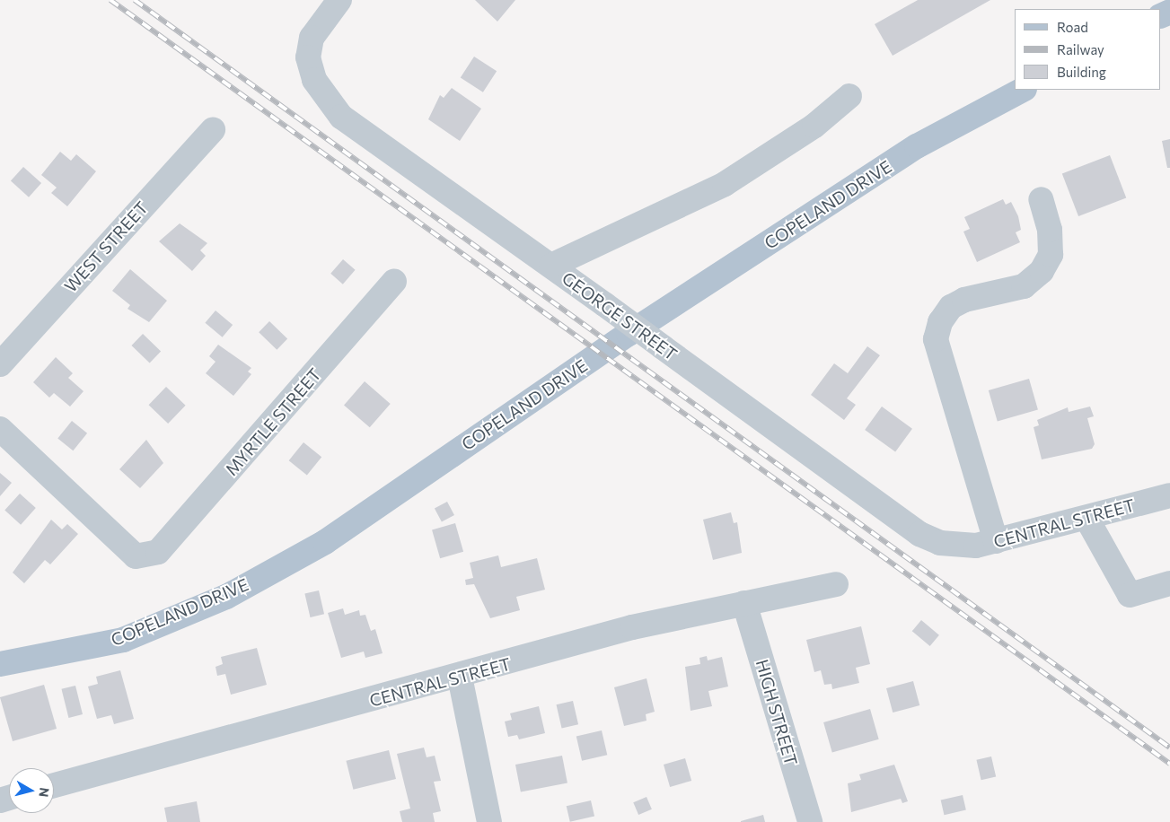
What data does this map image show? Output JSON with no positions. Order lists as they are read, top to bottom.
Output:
{
  "streets": {
    "main road": ["COPELAND DRIVE"],
    "street": [
      "WEST STREET",
      "GEORGE STREET",
      "MYRTLE STREET",
      "CENTRAL STREET",
      "HIGH STREET"
    ]
  },
  "crossings": [
    ["GEORGE STREET", "CENTRAL STREET"],
    ["CENTRAL STREET", "HIGH STREET"]
  ],
  "legend": ["Road", "Railway", "Building"],
  "north": "right"
}
